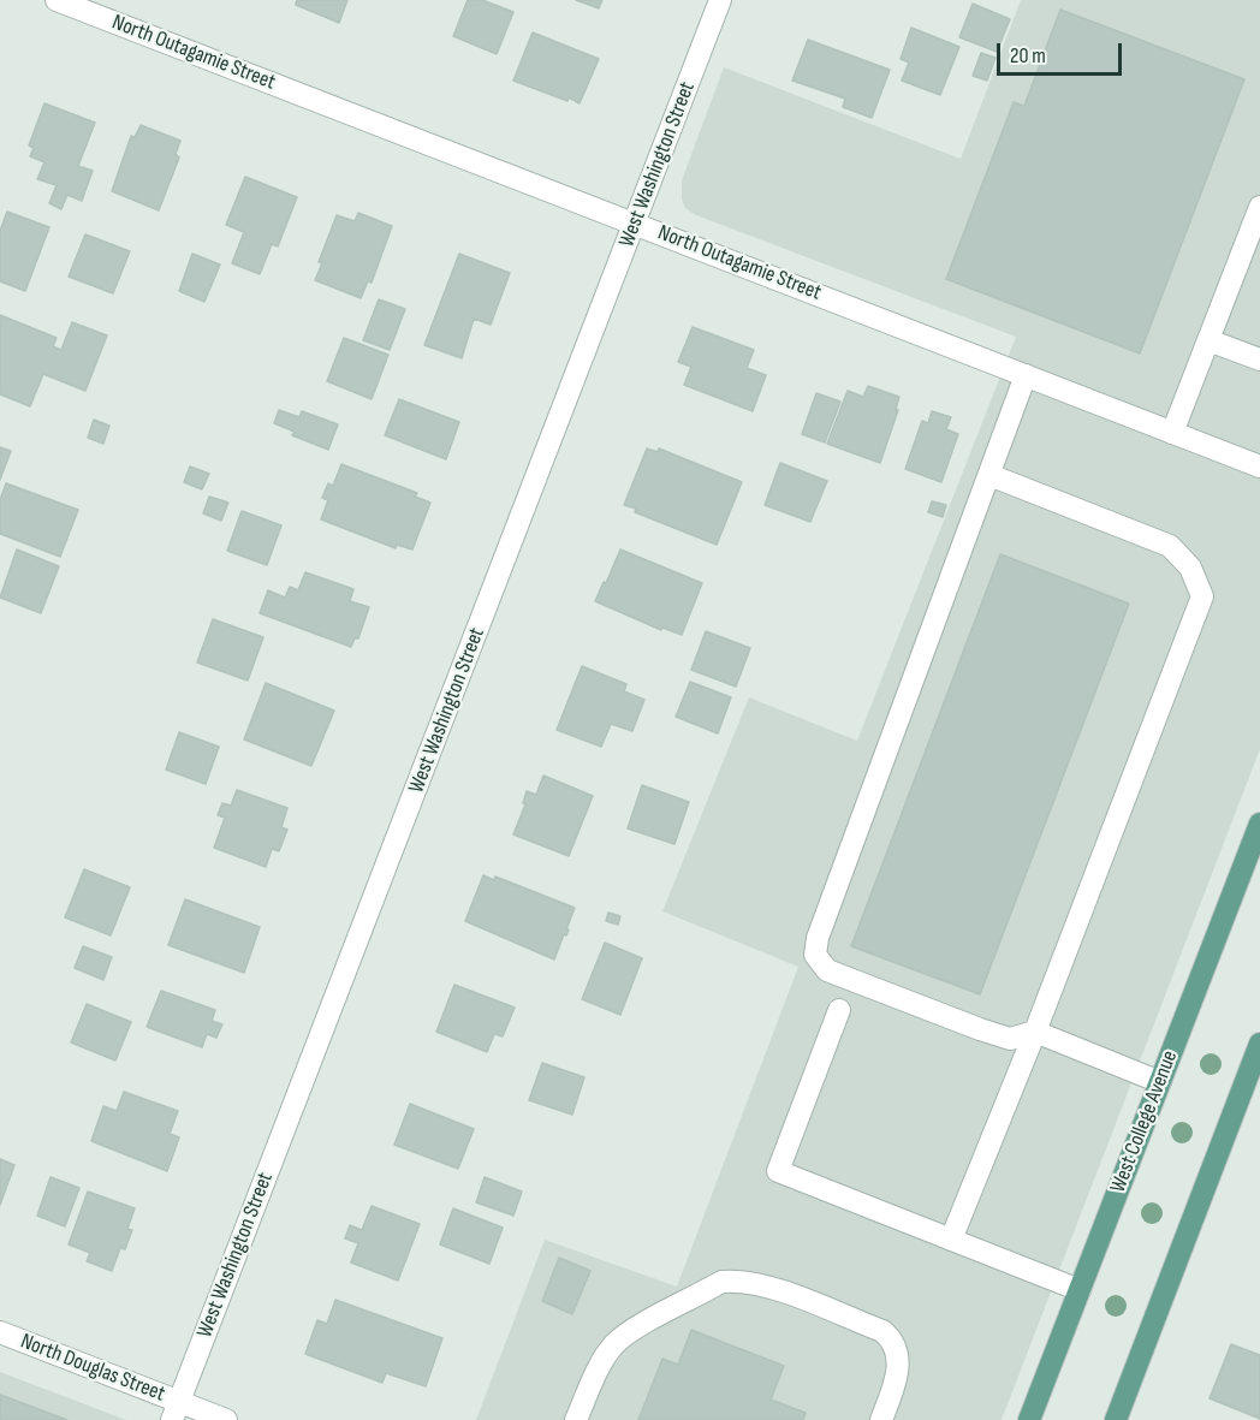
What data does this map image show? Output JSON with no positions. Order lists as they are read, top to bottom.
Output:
{
  "streets": {
    "main road": ["West College Avenue"],
    "street": ["North Outagamie Street", "West Washington Street", "North Douglas Street"]
  },
  "crossings": [
    ["North Outagamie Street", "West Washington Street"],
    ["West Washington Street", "North Douglas Street"]
  ],
  "scale_bar": "20 m"
}
